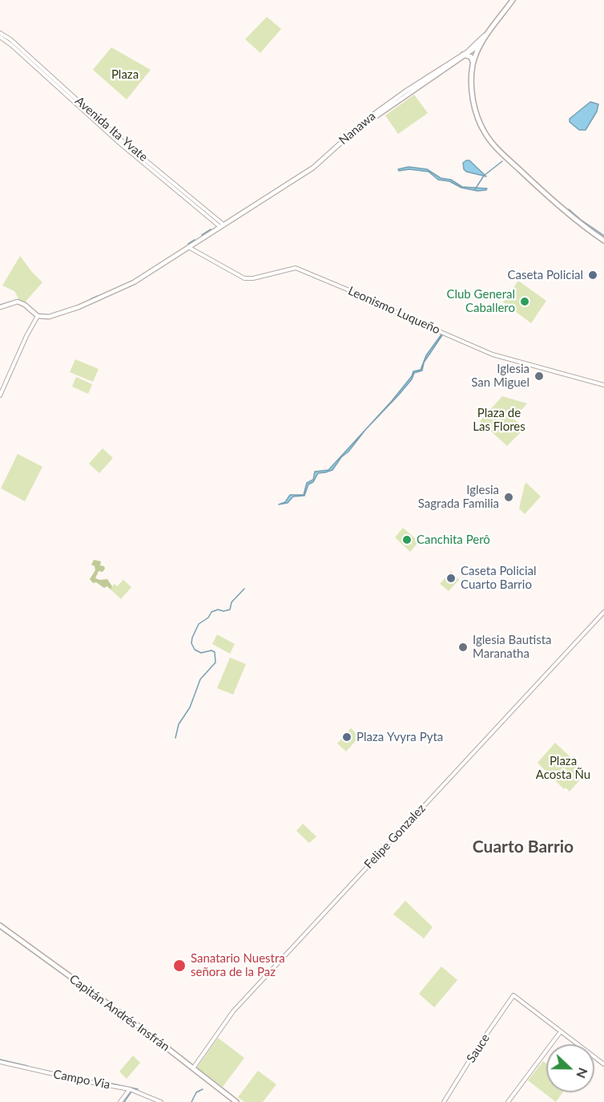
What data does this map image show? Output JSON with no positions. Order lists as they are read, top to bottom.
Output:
{
  "streets": {
    "main road": ["Nanawa", "Capitán Andrés Insfrán"],
    "street": [
      "Avenida Ita Yvate",
      "Leonismo Luqueño",
      "Felipe Gonzalez",
      "Sauce",
      "Campo Via"
    ]
  },
  "crossings": [
    ["Nanawa", "Avenida Ita Yvate"],
    ["Nanawa", "Leonismo Luqueño"],
    ["Felipe Gonzalez", "Capitán Andrés Insfrán"]
  ],
  "districts": ["Cuarto Barrio"],
  "parks": ["Plaza", "Plaza de Las Flores", "Plaza Acosta Ñu"],
  "places": [
    "Caseta Policial",
    "Club General Caballero",
    "Iglesia San Miguel",
    "Iglesia Sagrada Familia",
    "Canchita Perô",
    "Caseta Policial Cuarto Barrio",
    "Iglesia Bautista Maranatha",
    "Plaza Yvyra Pyta",
    "Sanatario Nuestra señora de la Paz"
  ],
  "north": "right"
}
